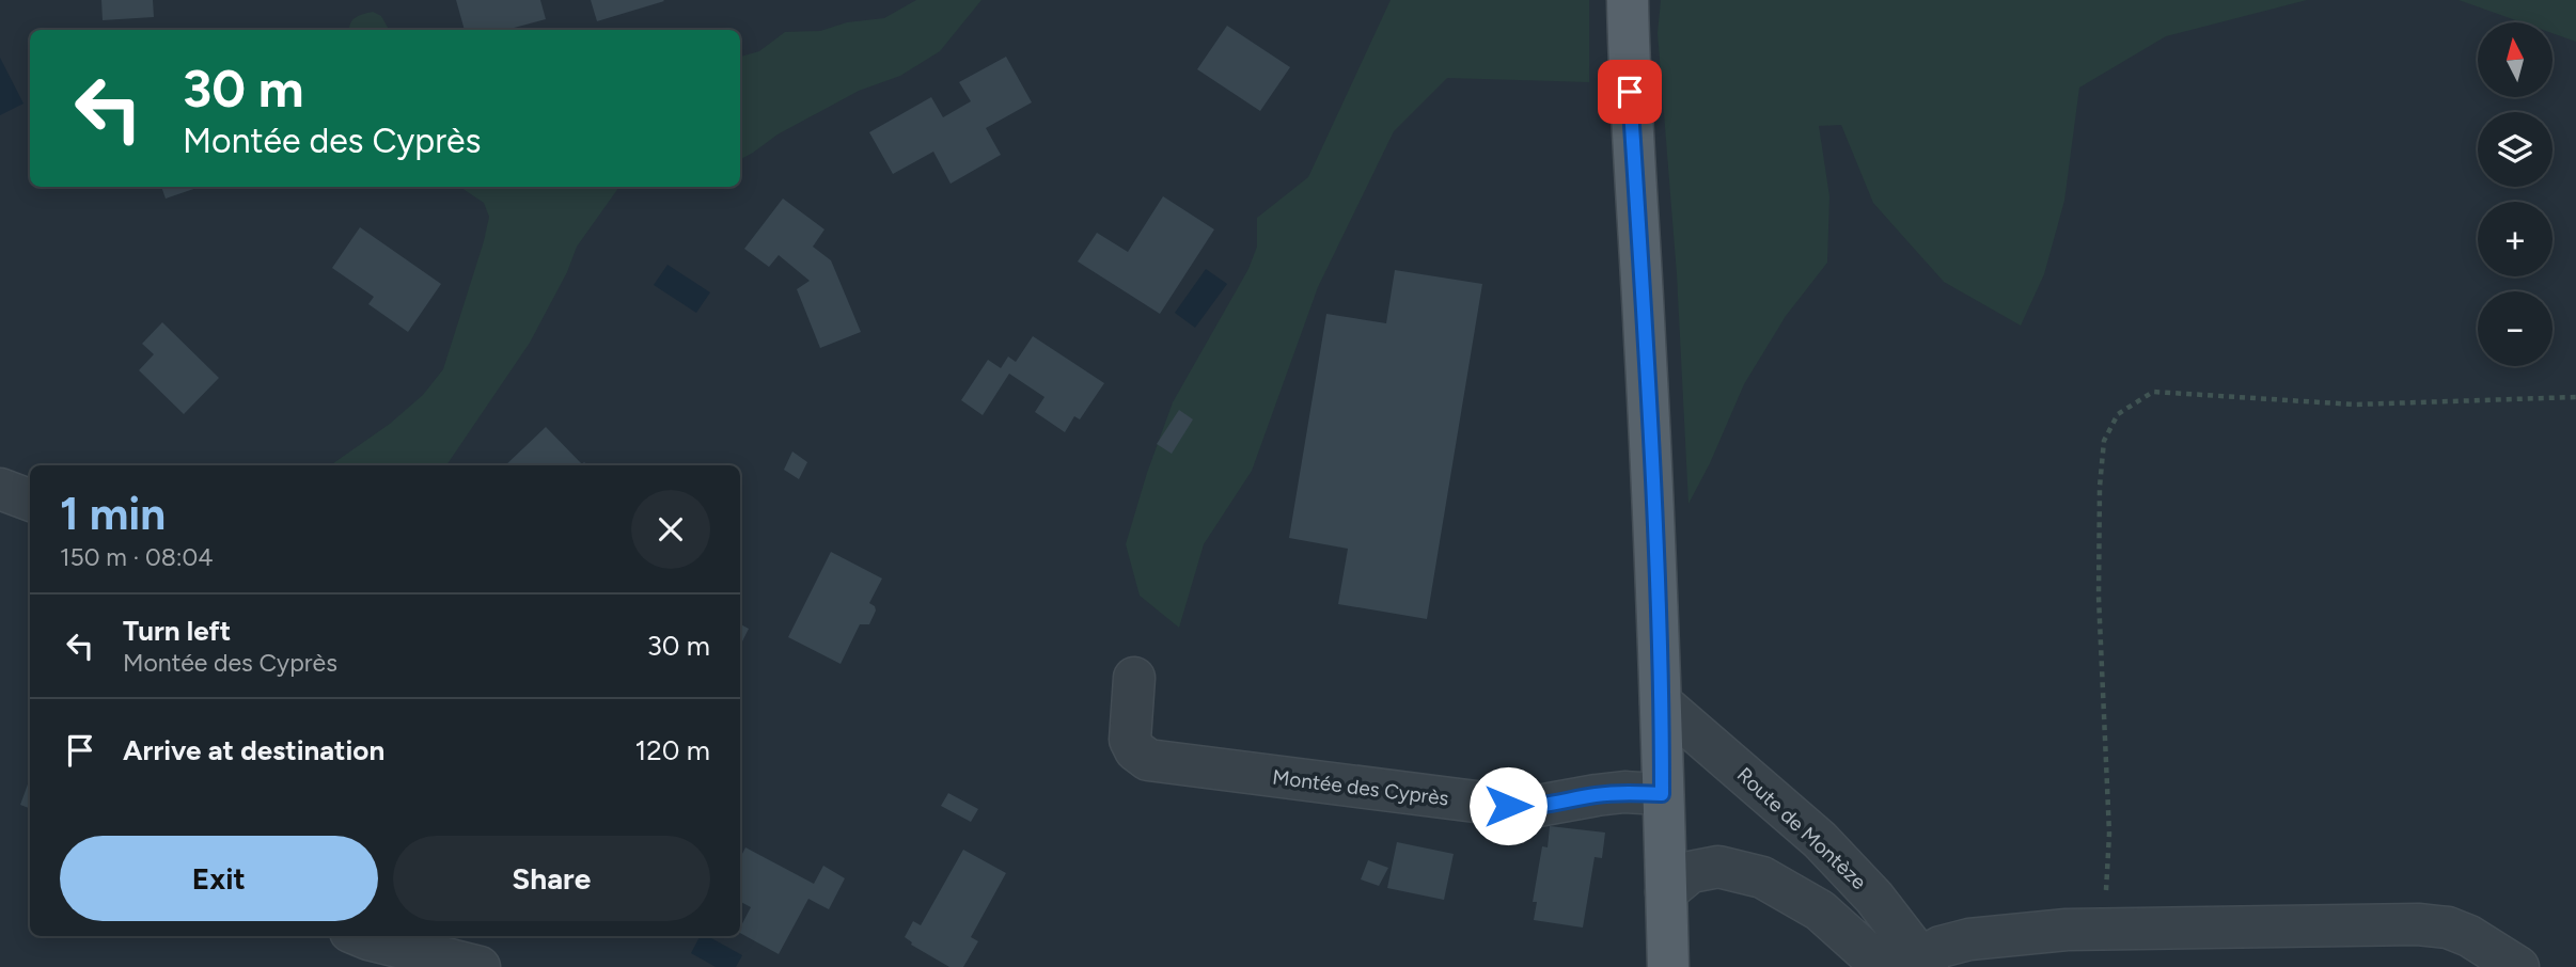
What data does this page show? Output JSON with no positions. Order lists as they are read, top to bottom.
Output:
{
  "streets": {
    "street": ["Montée des Cyprès", "Route de Montèze"]
  },
  "north": "top",
  "page": {
    "map_buttons": ["+", "−"],
    "turn": ["30 m", "Montée des Cyprès"],
    "heading": ["1 min", "150 m · 08:04"],
    "list": [
      {
        "name": "Turn left",
        "note": "Montée des Cyprès",
        "value": "30 m"
      },
      {
        "name": "Arrive at destination",
        "value": "120 m"
      }
    ],
    "buttons": ["Exit", "Share"]
  }
}
